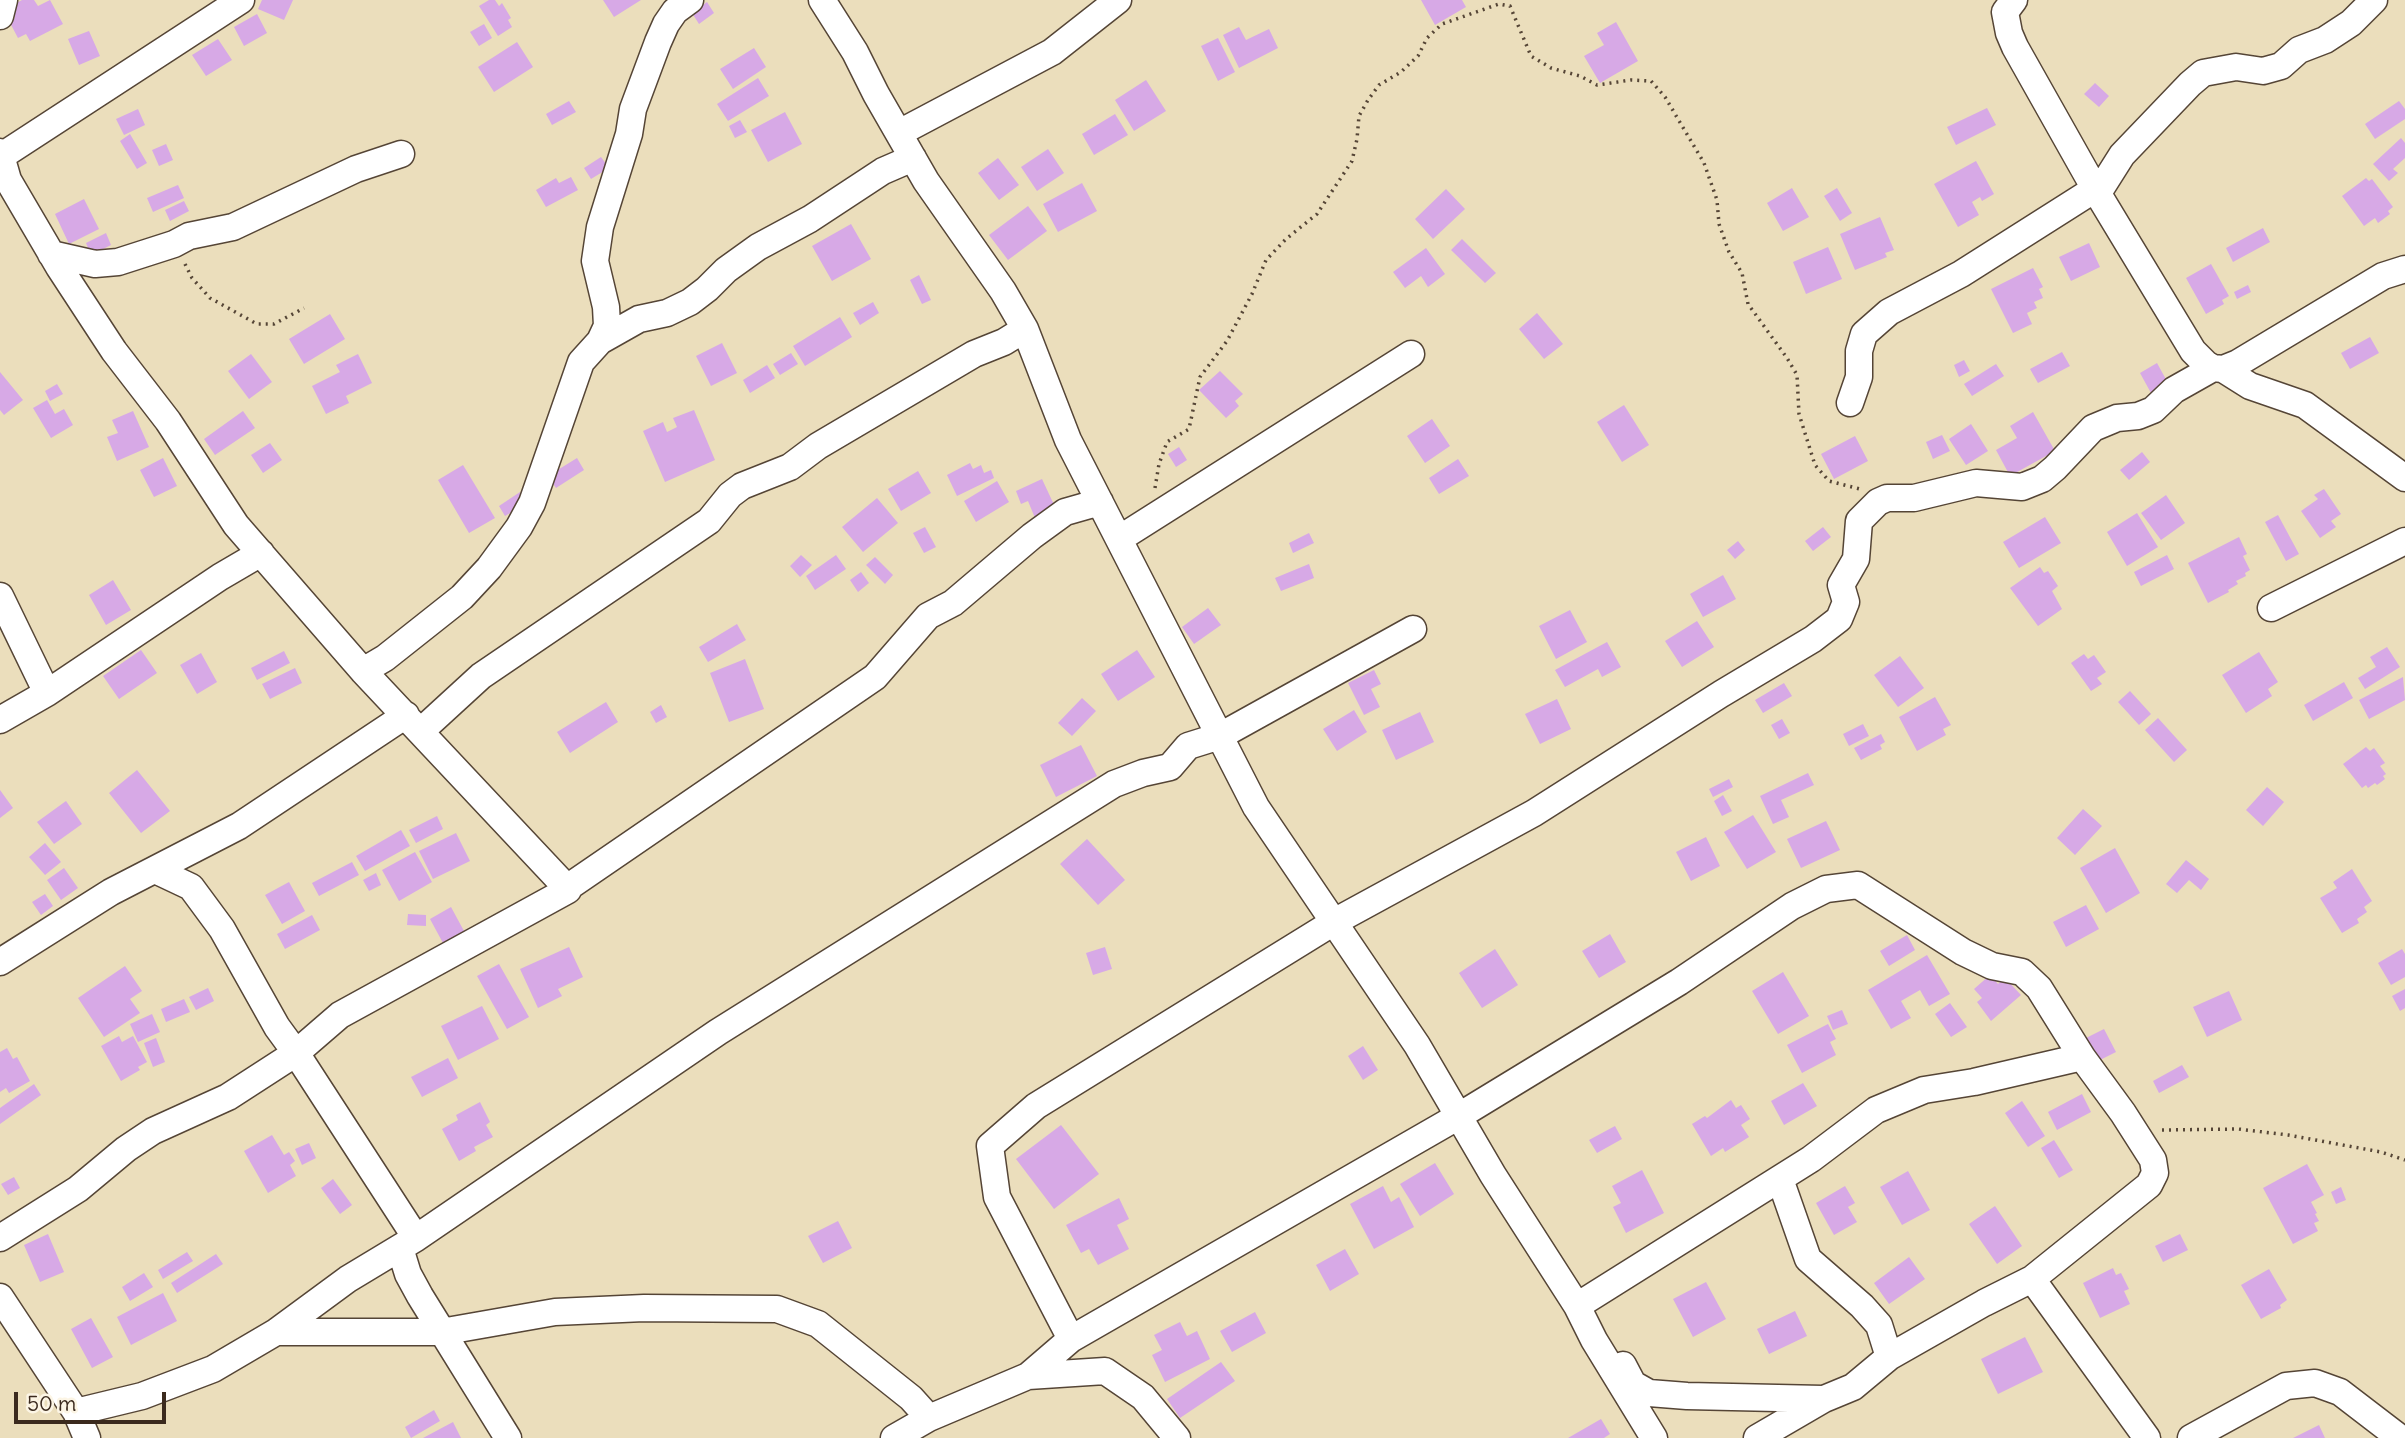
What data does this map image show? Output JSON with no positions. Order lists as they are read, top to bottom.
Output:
{
  "scale_bar": "50 m"
}
